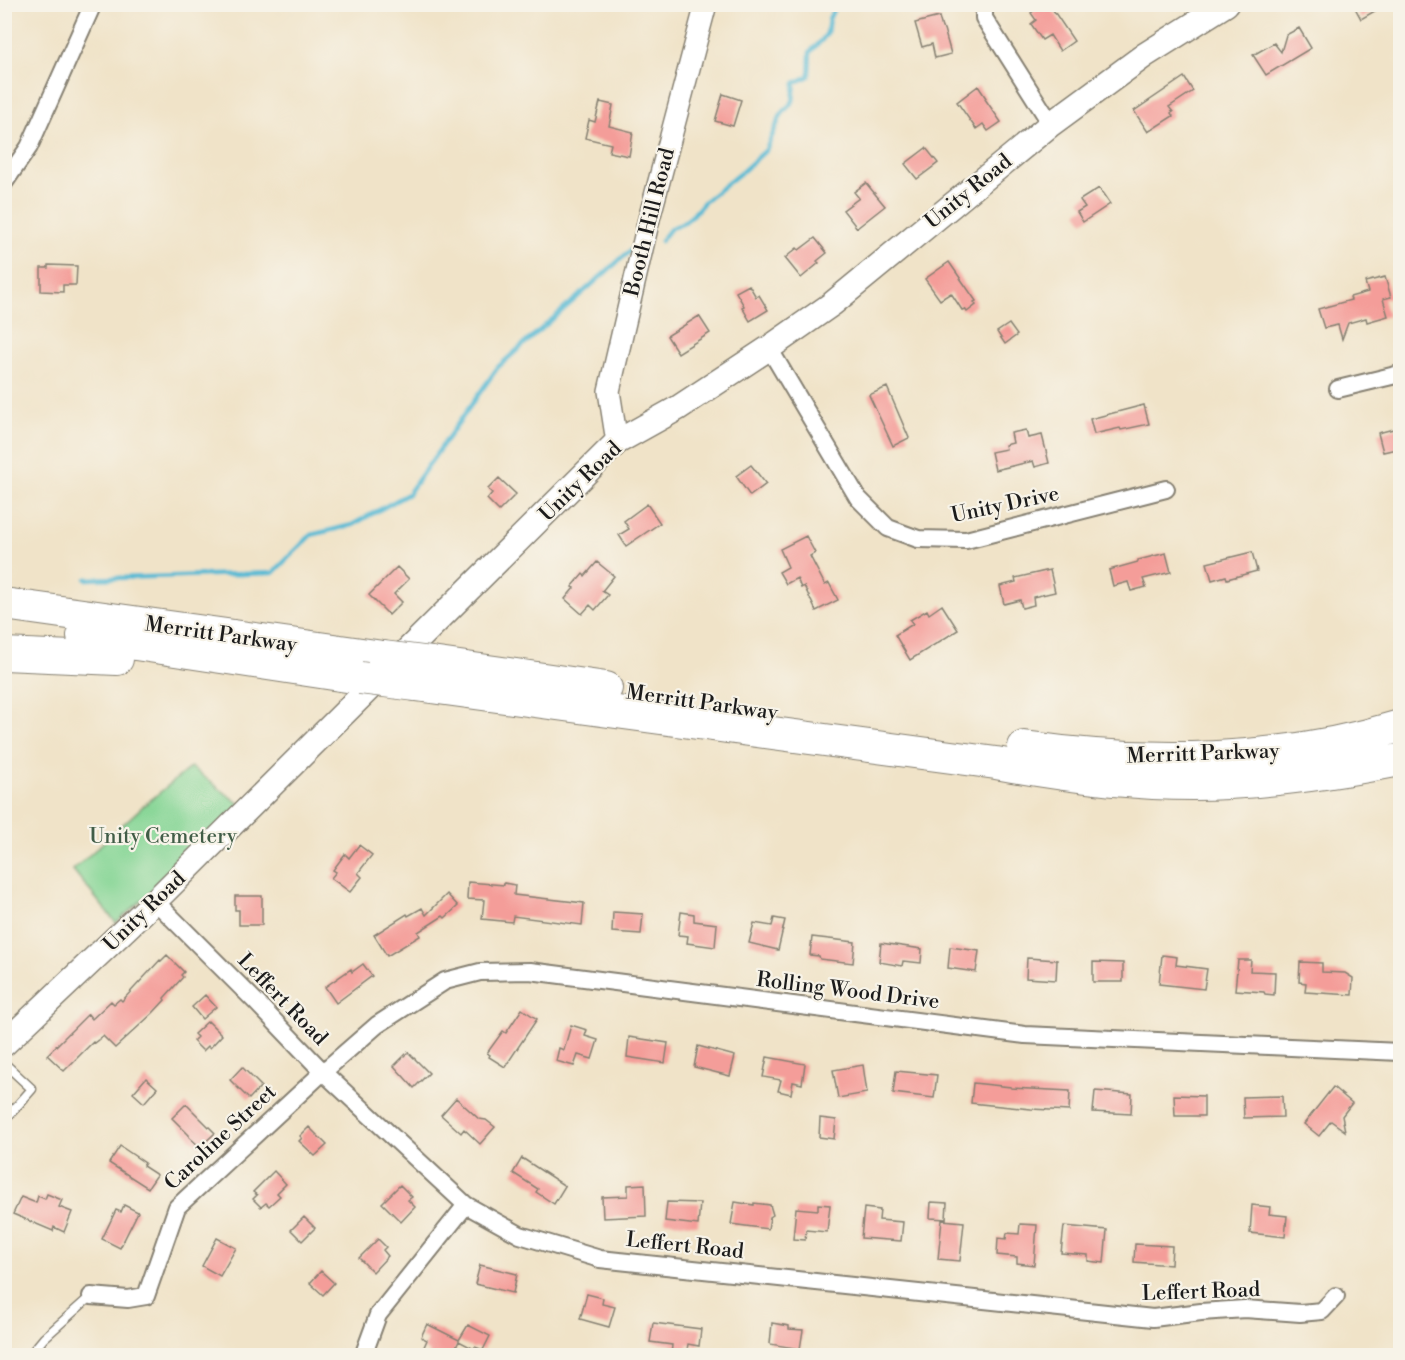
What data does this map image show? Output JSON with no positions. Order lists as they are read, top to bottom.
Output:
{
  "streets": {
    "highway": ["Merritt Parkway"],
    "main road": ["Unity Road"],
    "street": [
      "Booth Hill Road",
      "Unity Drive",
      "Rolling Wood Drive",
      "Leffert Road",
      "Caroline Street"
    ]
  },
  "crossings": [
    ["Unity Road", "Booth Hill Road"],
    ["Unity Road", "Unity Drive"],
    ["Unity Road", "Leffert Road"],
    ["Rolling Wood Drive", "Leffert Road"],
    ["Rolling Wood Drive", "Caroline Street"],
    ["Leffert Road", "Caroline Street"]
  ],
  "parks": ["Unity Cemetery"]
}
